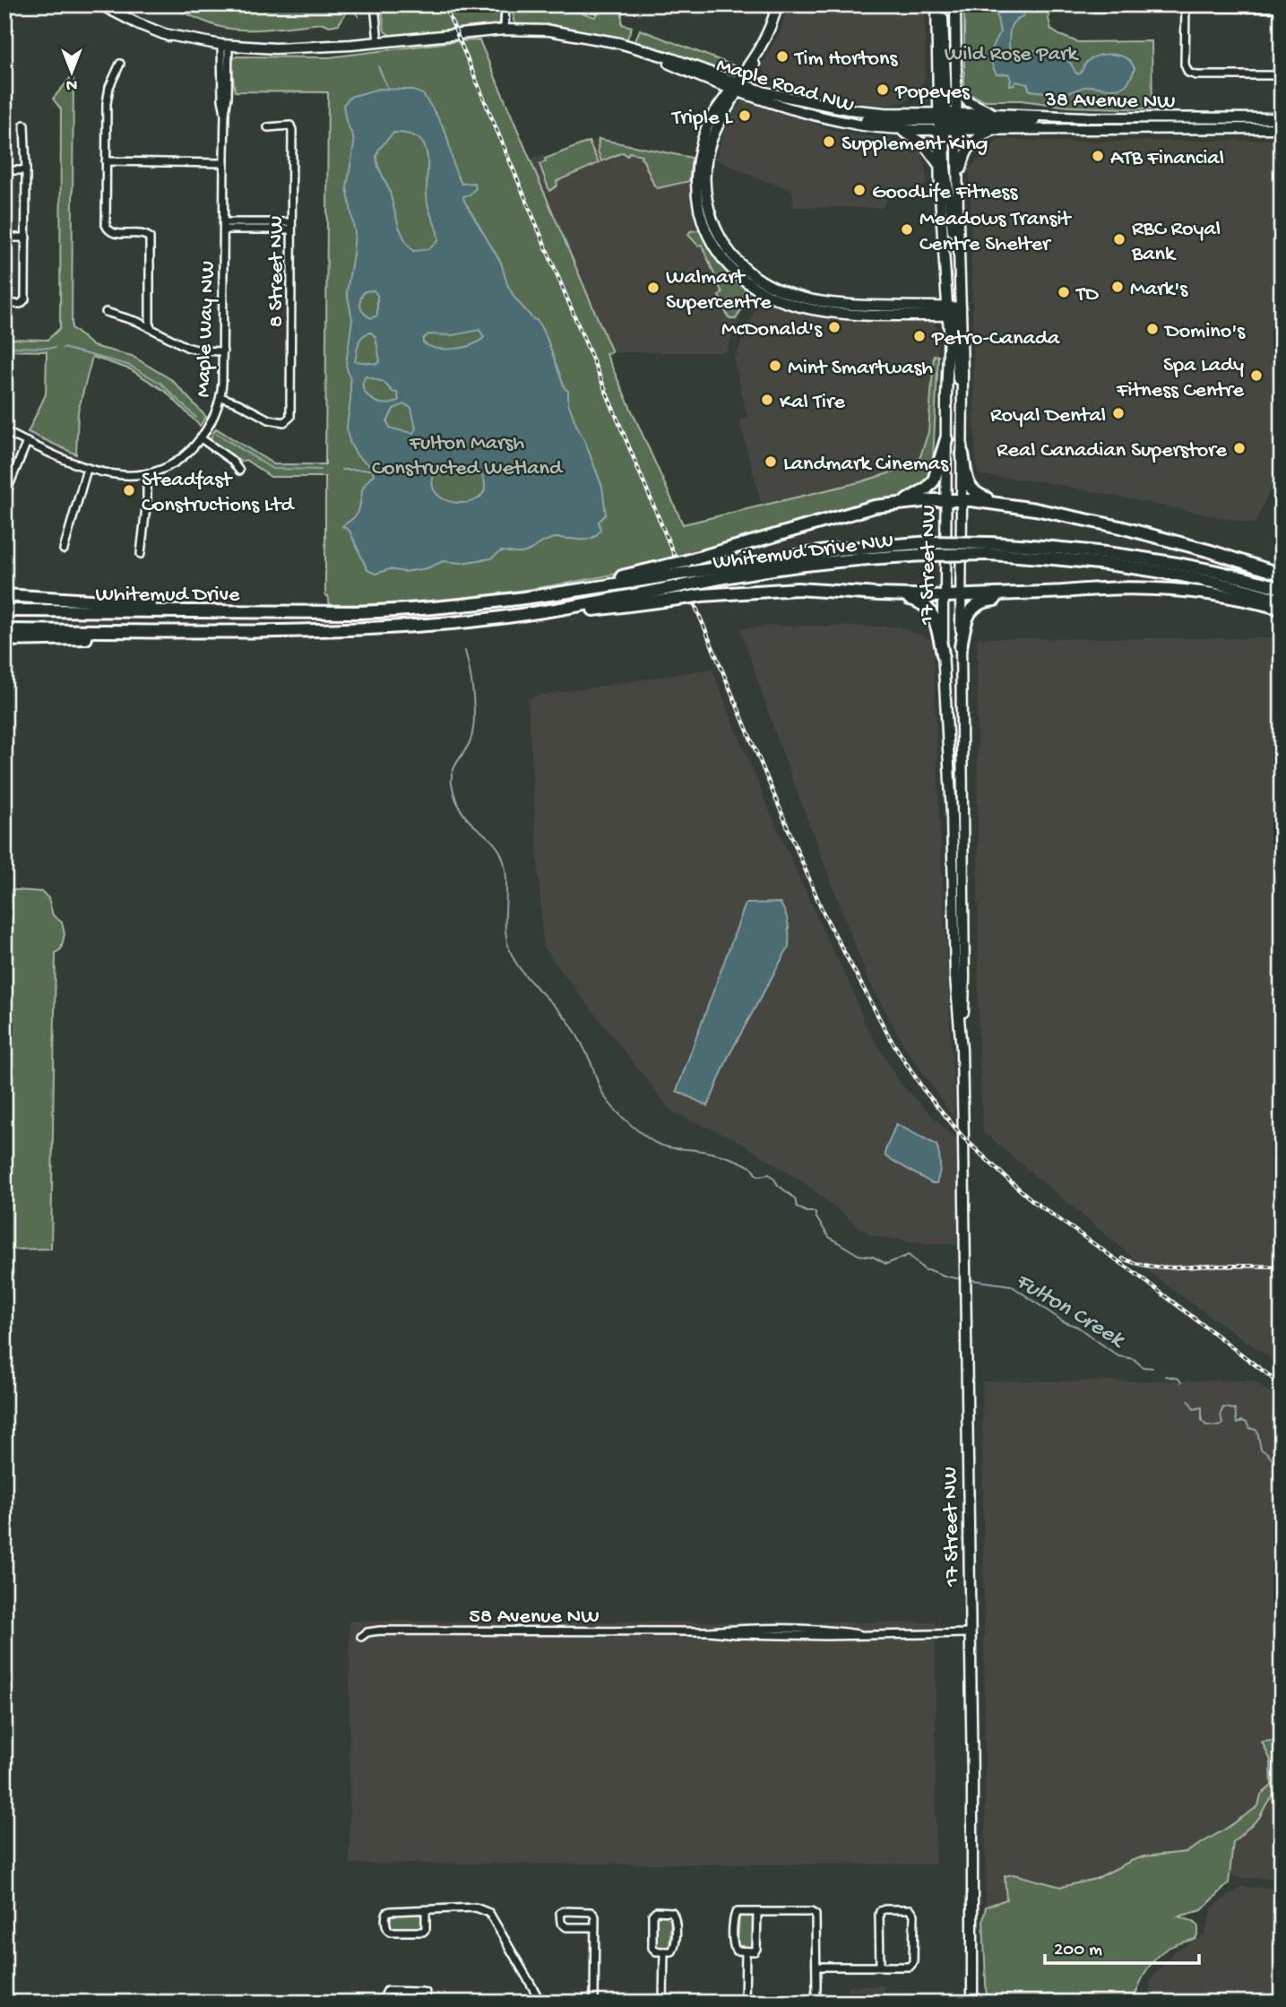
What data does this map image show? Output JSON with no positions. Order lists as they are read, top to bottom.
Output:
{
  "streets": {
    "highway": ["Whitemud Drive NW", "Whitemud Drive"],
    "main road": ["Maple Road NW", "38 Avenue NW", "17 Street NW"],
    "street": ["8 Street NW", "Maple Way NW", "58 Avenue NW"]
  },
  "crossings": [
    ["Maple Road NW", "38 Avenue NW"],
    ["Maple Road NW", "Maple Way NW"],
    ["Maple Road NW", "17 Street NW"],
    ["38 Avenue NW", "17 Street NW"],
    ["8 Street NW", "Maple Way NW"],
    ["Whitemud Drive NW", "Whitemud Drive"],
    ["17 Street NW", "58 Avenue NW"]
  ],
  "water": ["Fulton Creek"],
  "parks": ["Wild Rose Park", "Fulton Marsh Constructed Wetland"],
  "places": [
    "Tim Hortons",
    "Popeyes",
    "Triple L",
    "Supplement King",
    "ATB Financial",
    "GoodLife Fitness",
    "Meadows Transit Centre Shelter",
    "RBC Royal Bank",
    "Mark's",
    "Walmart Supercentre",
    "TD",
    "McDonald's",
    "Domino's",
    "Petro-Canada",
    "Mint Smartwash",
    "Spa Lady Fitness Centre",
    "Kal Tire",
    "Royal Dental",
    "Real Canadian Superstore",
    "Landmark Cinemas",
    "Steadfast Constructions Ltd"
  ],
  "scale_bar": "200 m",
  "north": "bottom"
}
